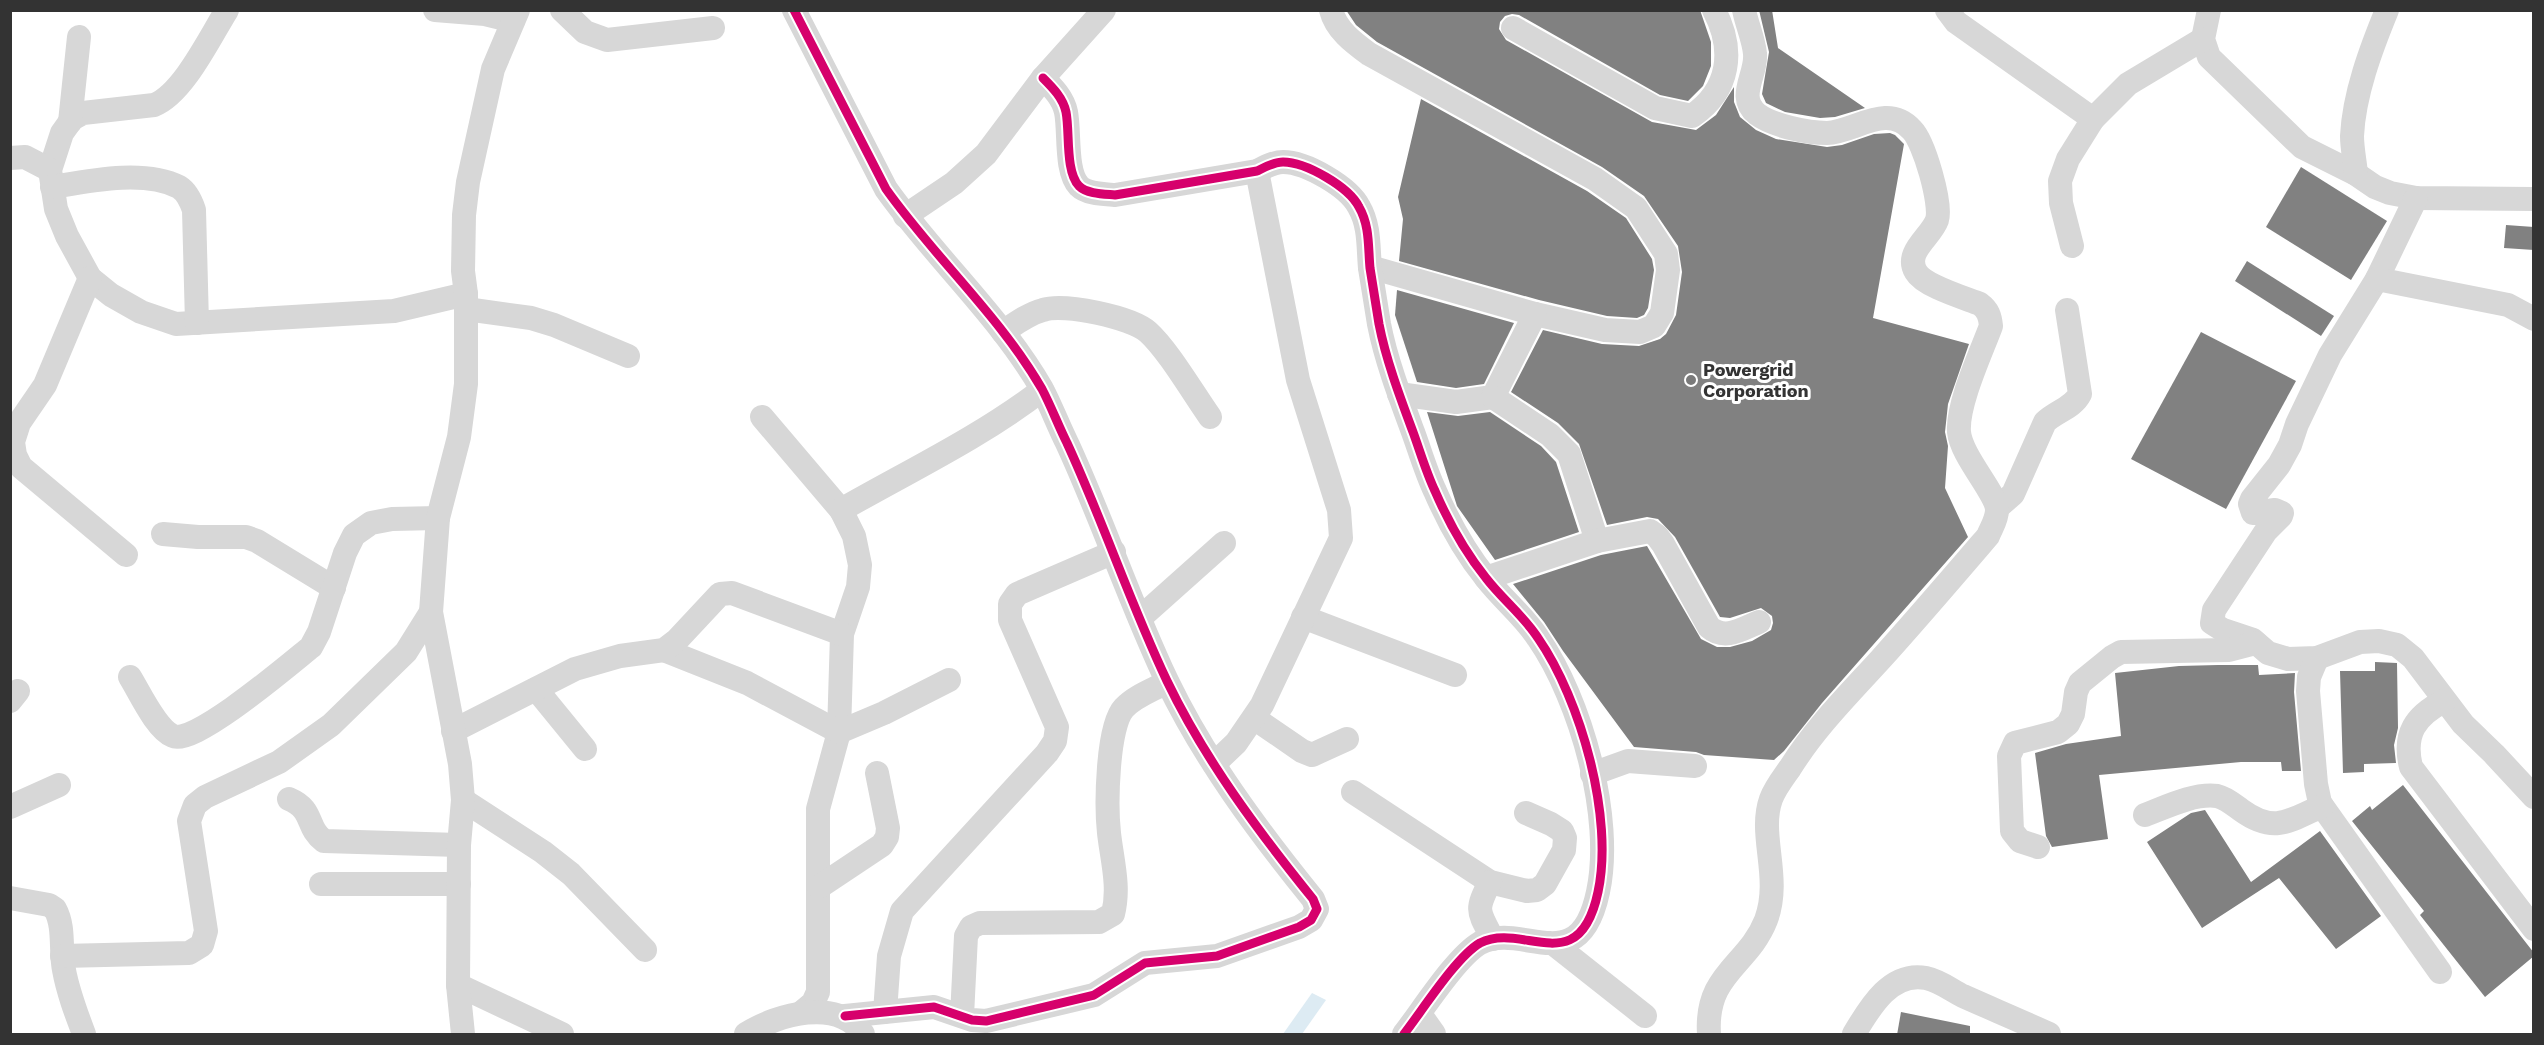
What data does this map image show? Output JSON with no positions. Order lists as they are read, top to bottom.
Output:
{
  "places": ["Powergrid Corporation"]
}
